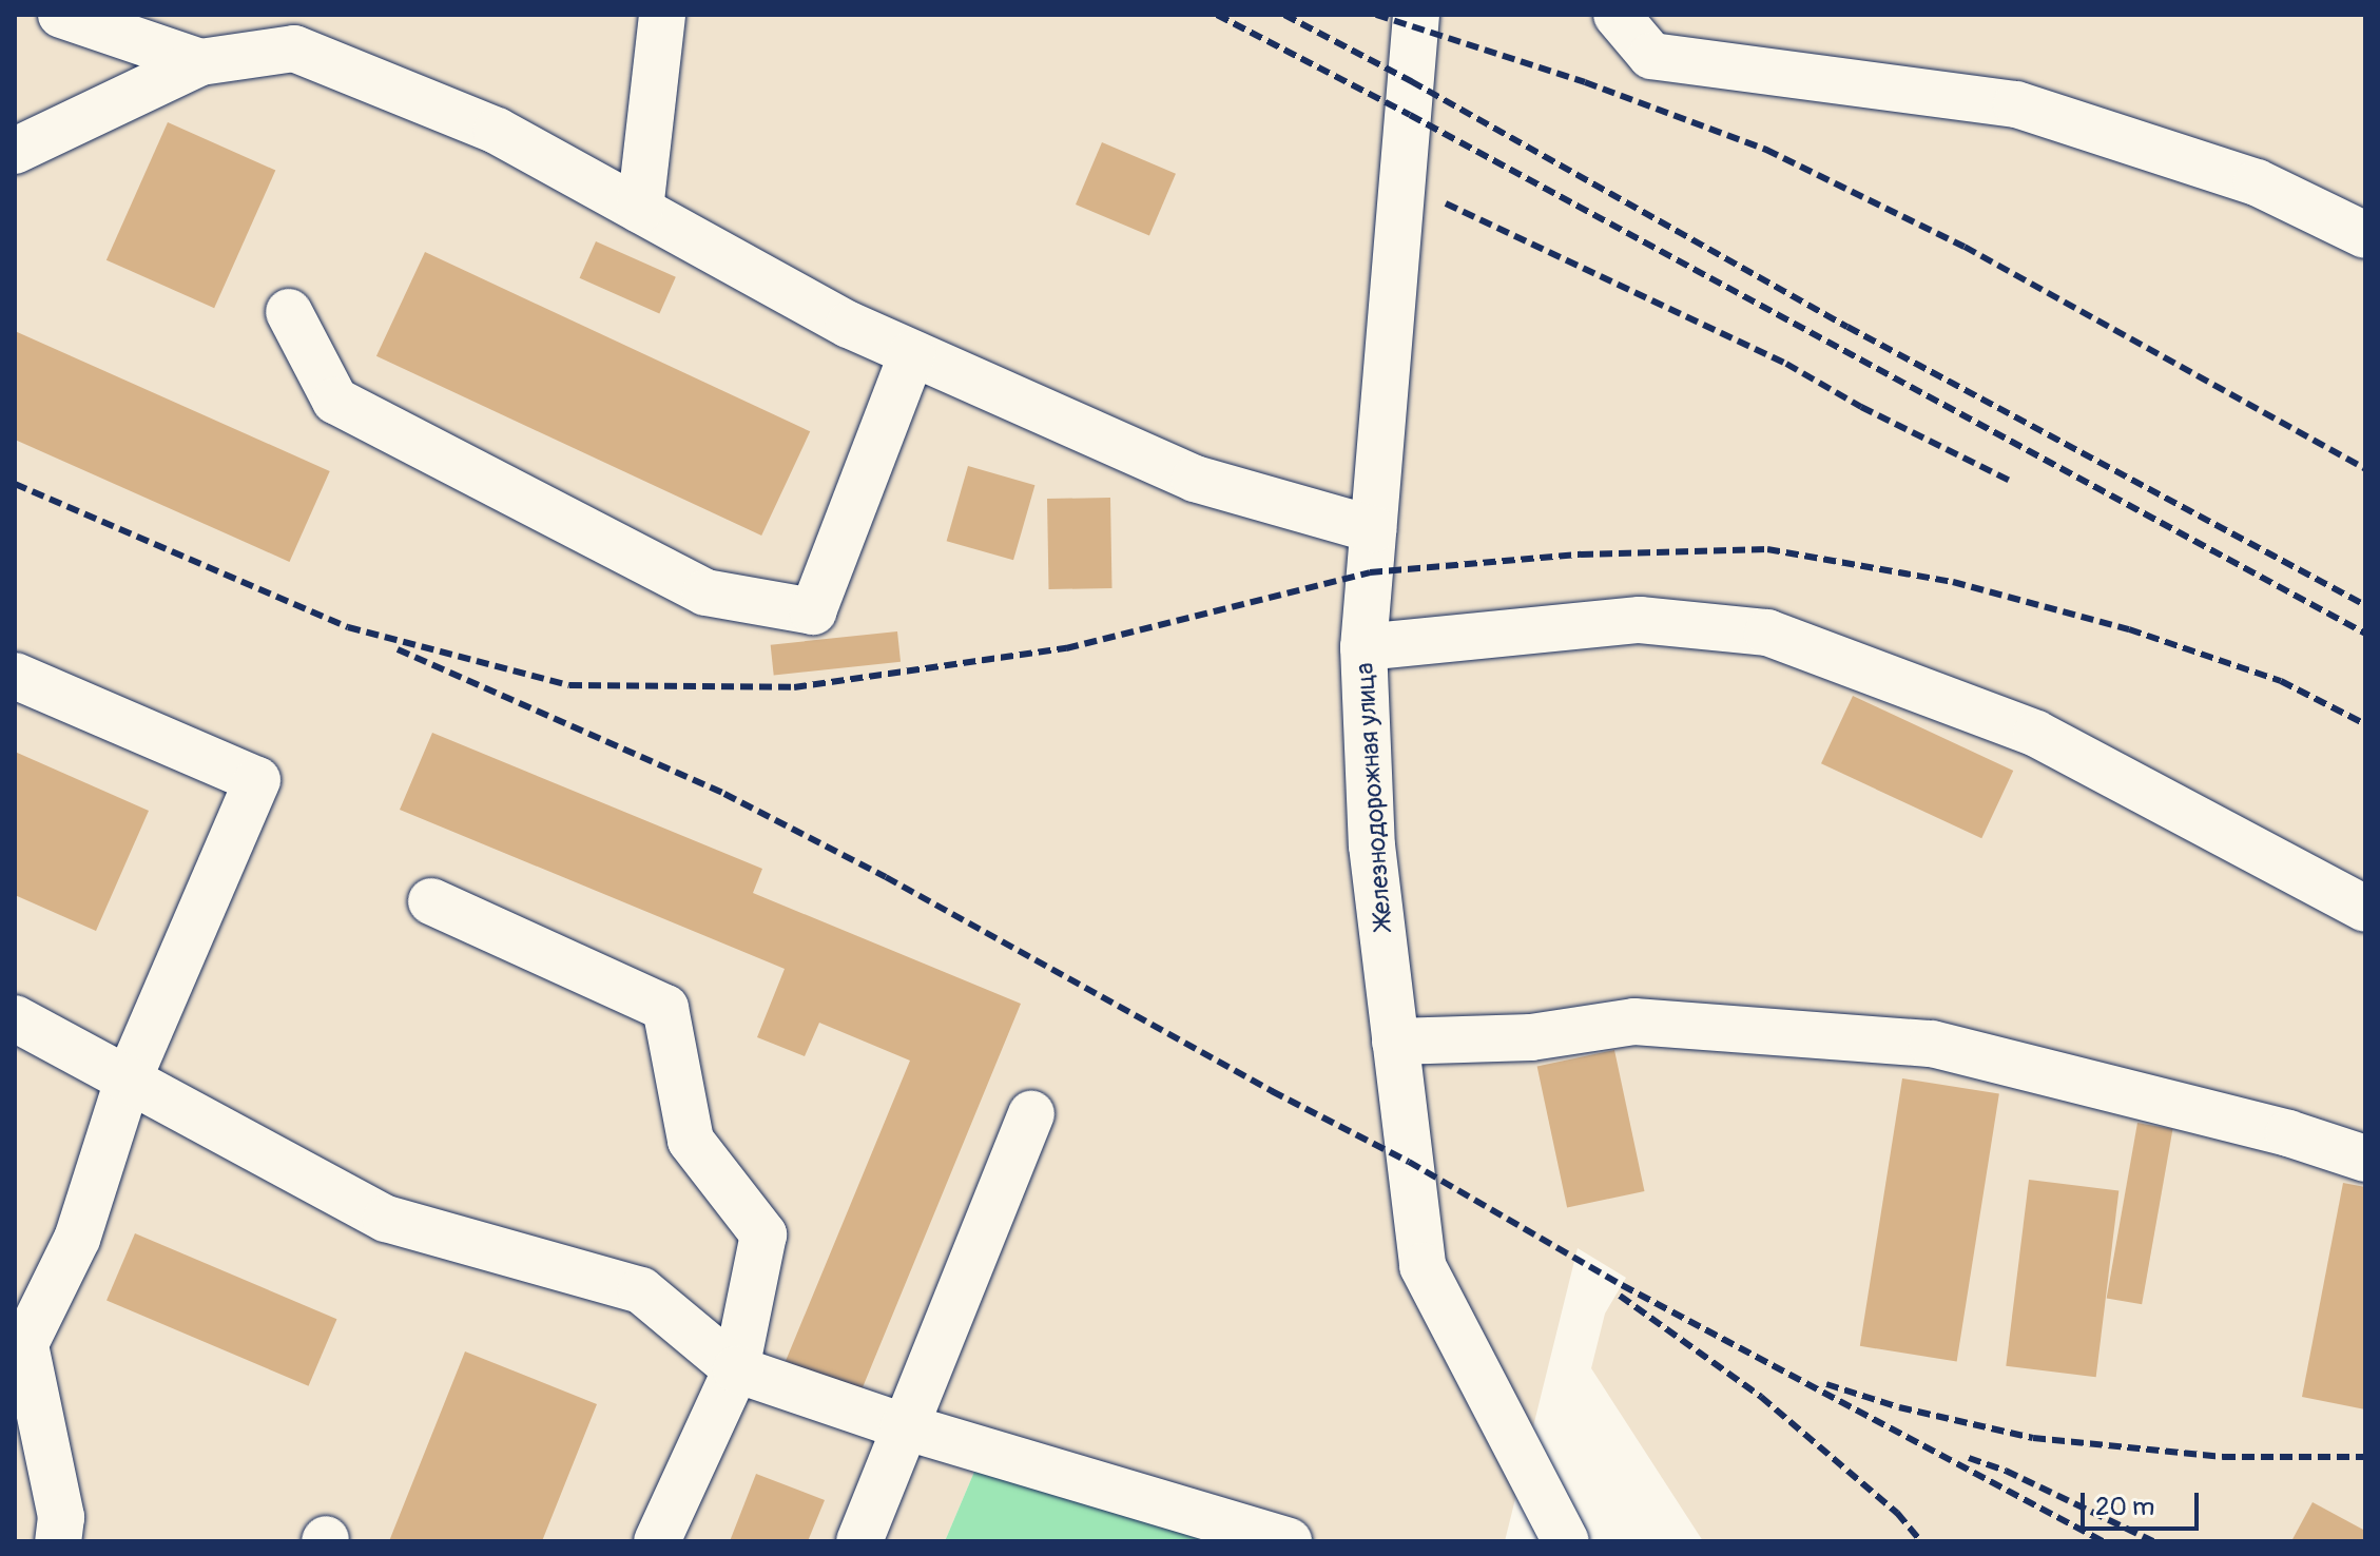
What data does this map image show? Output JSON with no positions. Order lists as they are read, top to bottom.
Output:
{
  "streets": {
    "street": ["Железнодорожная улица"]
  },
  "scale_bar": "20 m"
}
